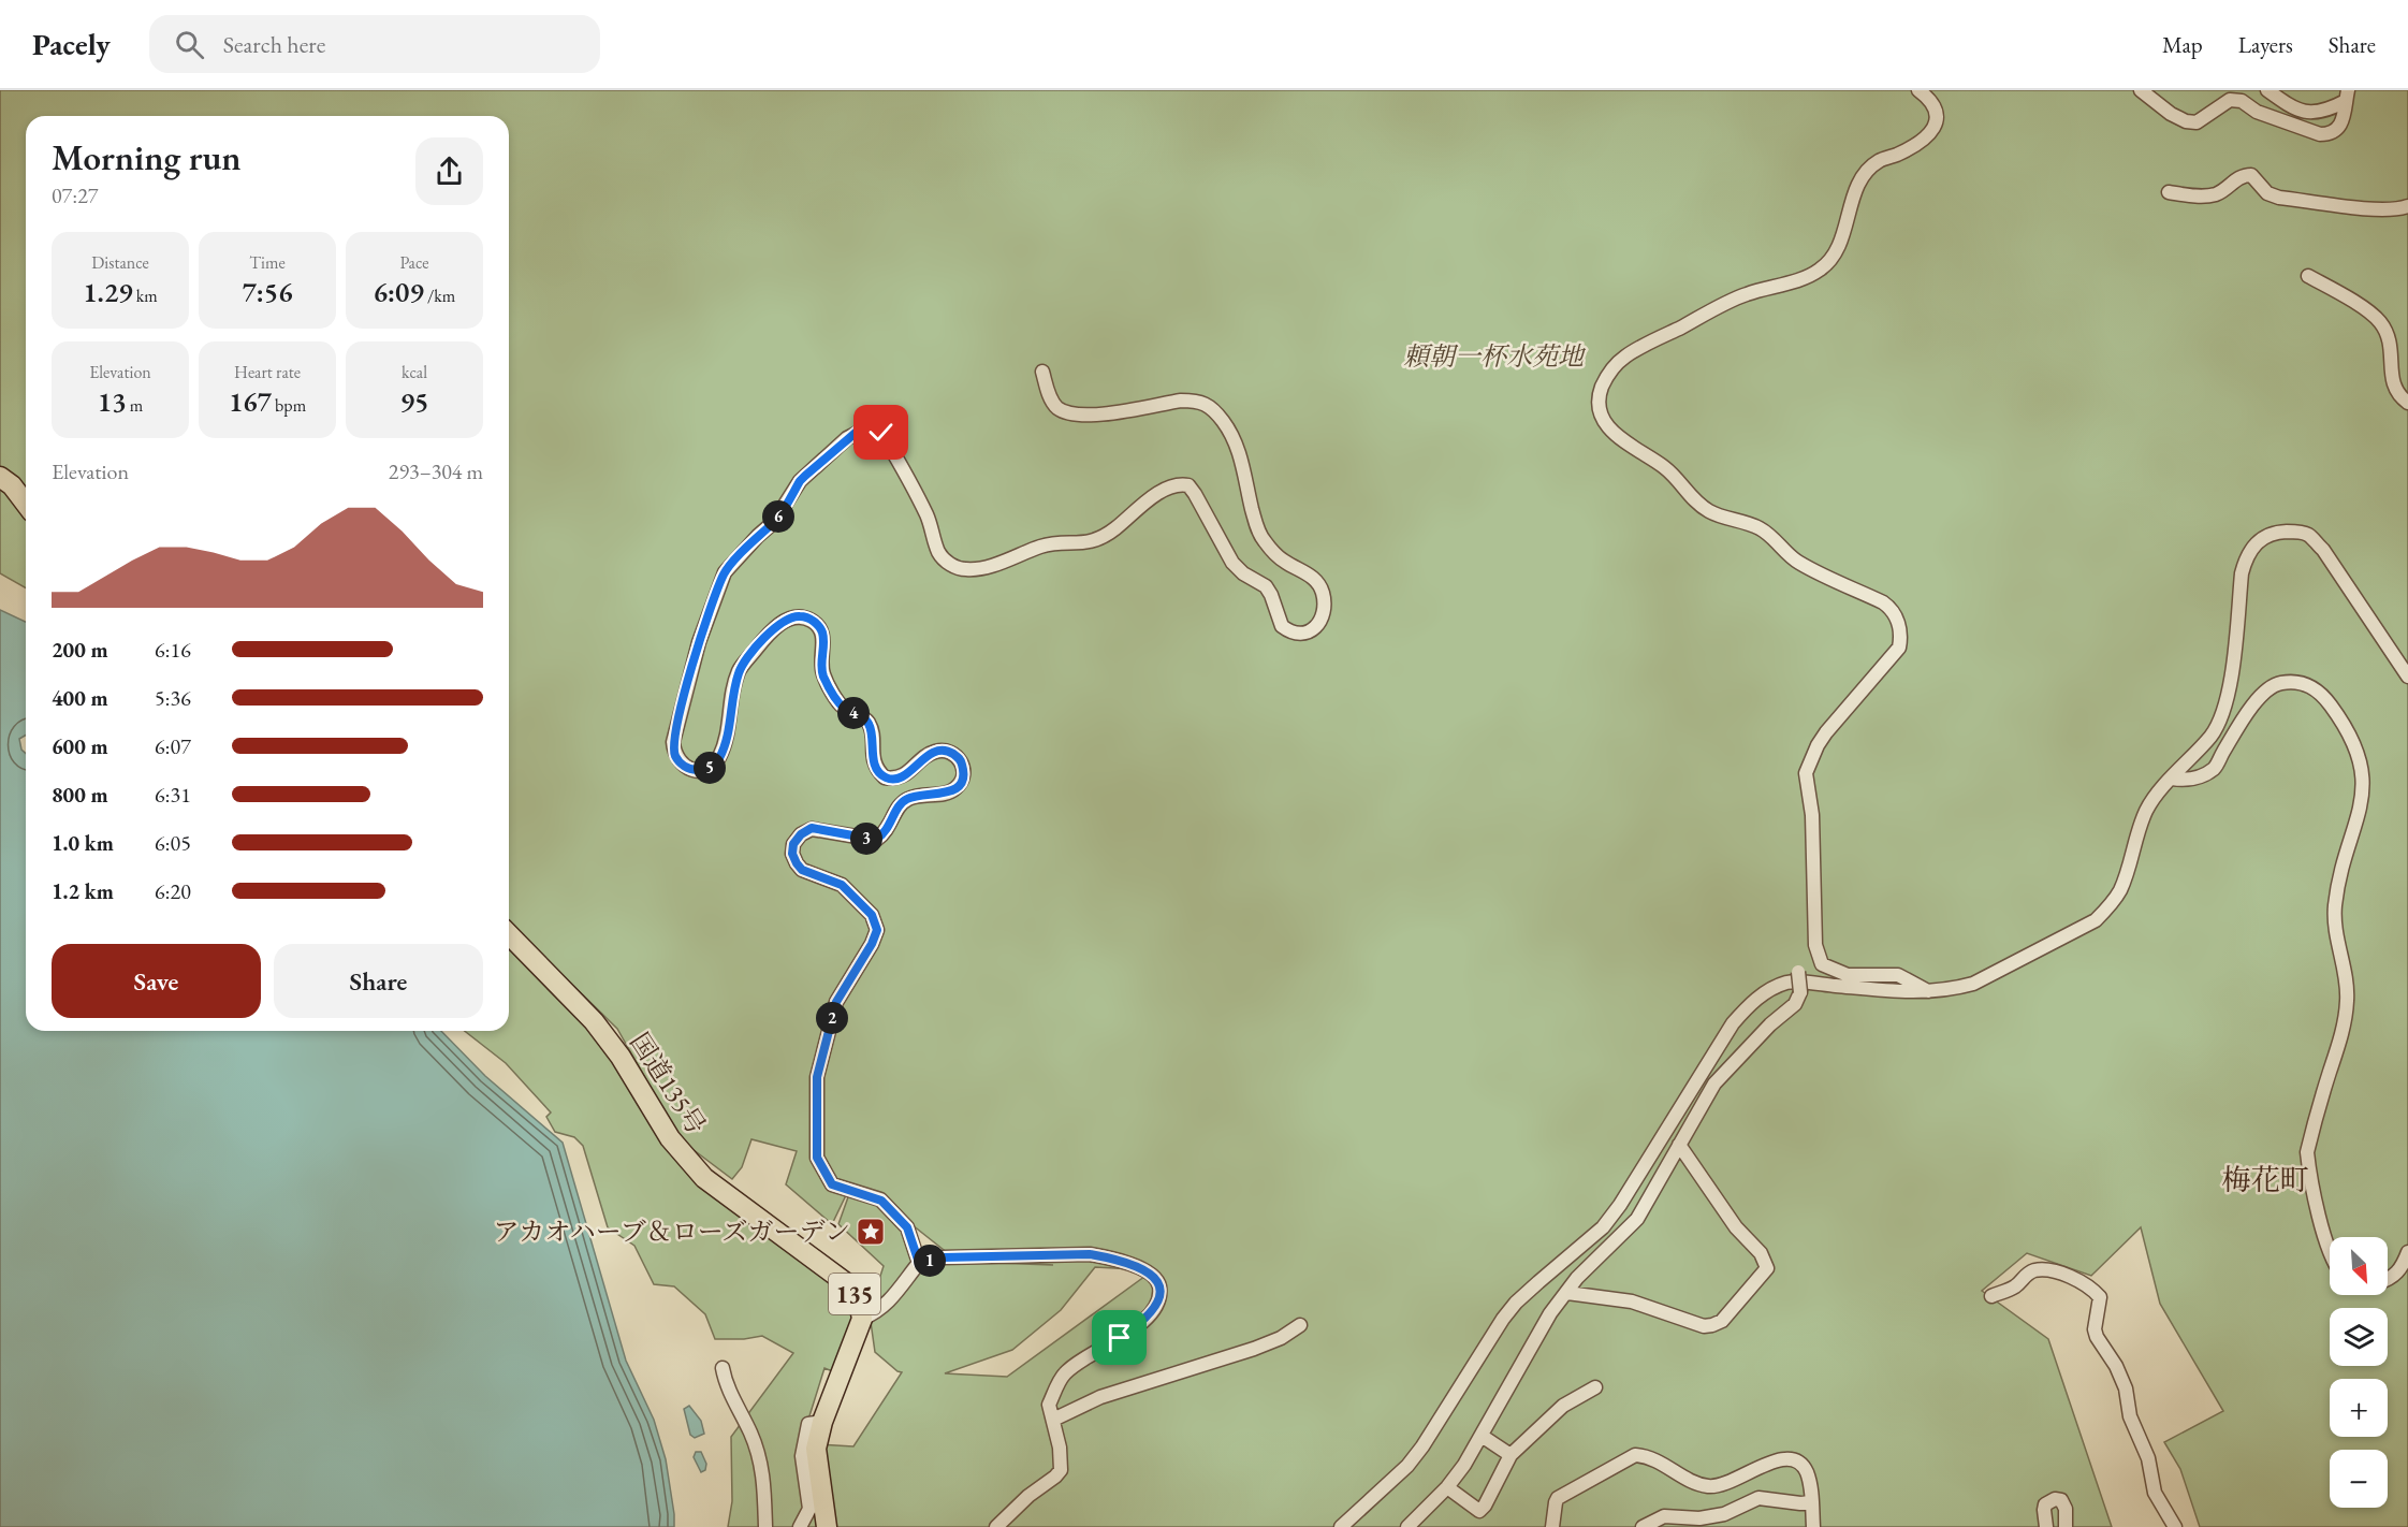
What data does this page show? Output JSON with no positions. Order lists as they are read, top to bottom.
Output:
{
  "streets": {
    "highway": ["国道135号", "135"]
  },
  "crossings": [
    ["国道135号", "135"]
  ],
  "districts": ["梅花町"],
  "parks": ["頼朝一杯水苑地"],
  "places": {
    "place": ["アカオハーブ＆ローズガーデン"]
  },
  "north": "bottom right",
  "page": {
    "header": "Pacely",
    "search": "Search here",
    "nav": ["Map", "Layers", "Share"],
    "heading": ["Morning run", "07:27"],
    "stats": [
      ["Distance", "1.29 km"],
      ["Time", "7:56"],
      ["Pace", "6:09 /km"],
      ["Elevation", "13 m"],
      ["Heart rate", "167 bpm"],
      ["kcal", "95"]
    ],
    "chart": ["Elevation", "293–304 m"],
    "pins": [
      "6",
      "4",
      "5",
      "3",
      "2",
      "1"
    ],
    "list": [
      {
        "name": "200 m",
        "note": "6:16"
      },
      {
        "name": "400 m",
        "note": "5:36"
      },
      {
        "name": "600 m",
        "note": "6:07"
      },
      {
        "name": "800 m",
        "note": "6:31"
      },
      {
        "name": "1.0 km",
        "note": "6:05"
      },
      {
        "name": "1.2 km",
        "note": "6:20"
      }
    ],
    "buttons": ["Save", "Share"],
    "map_buttons": ["+", "−"]
  }
}
